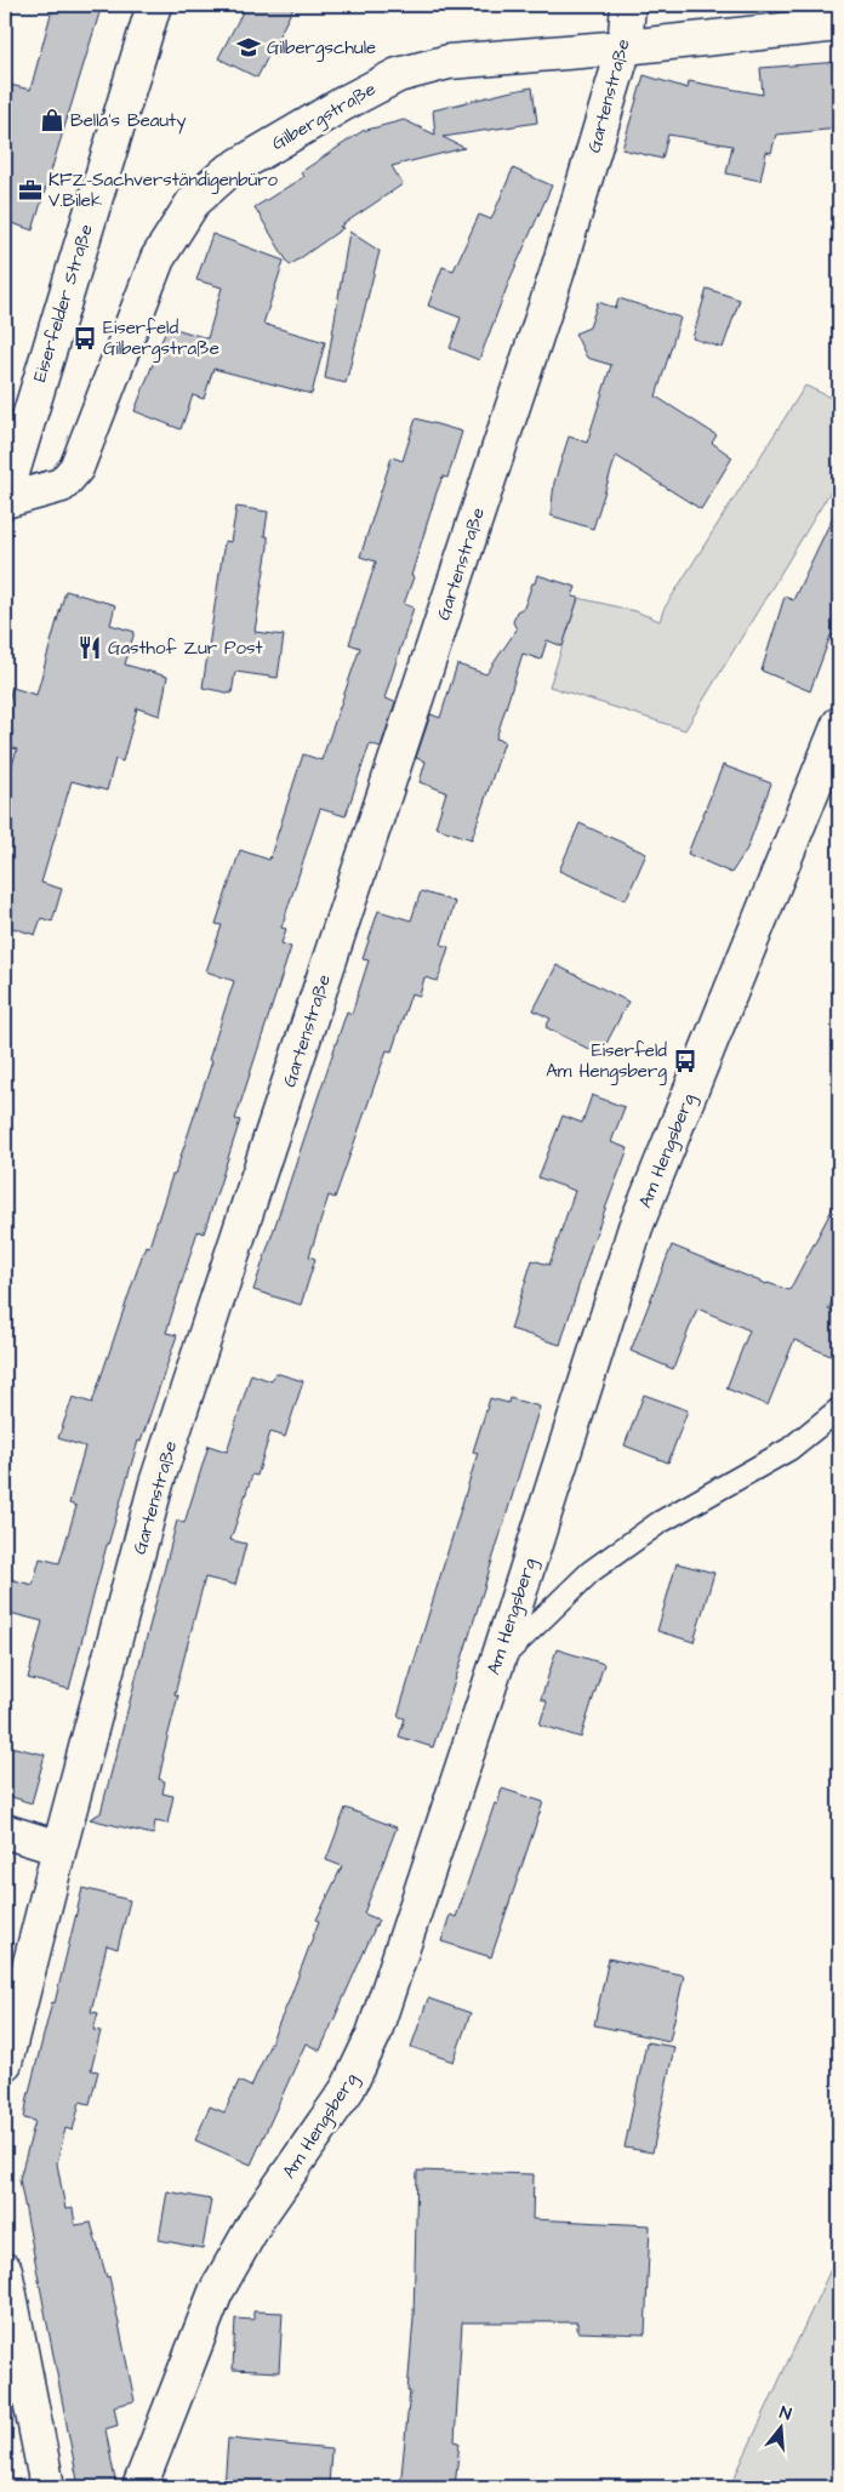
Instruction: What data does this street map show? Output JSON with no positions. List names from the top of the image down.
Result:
{
  "streets": {
    "street": [
      "Gartenstraße",
      "Gilbergstraße",
      "Eiserfelder Straße",
      "Am Hengsberg"
    ]
  },
  "crossings": [
    ["Gartenstraße", "Gilbergstraße"],
    ["Gilbergstraße", "Eiserfelder Straße"]
  ],
  "places": {
    "school or university": ["Gilbergschule"],
    "shop": ["Bella's Beauty"],
    "office": ["KFZ-Sachverständigenbüro V.Bilek"],
    "bus stop": ["Eiserfeld Gilbergstraße", "Eiserfeld Am Hengsberg"],
    "restaurant": ["Gasthof Zur Post"]
  },
  "north": "top"
}
